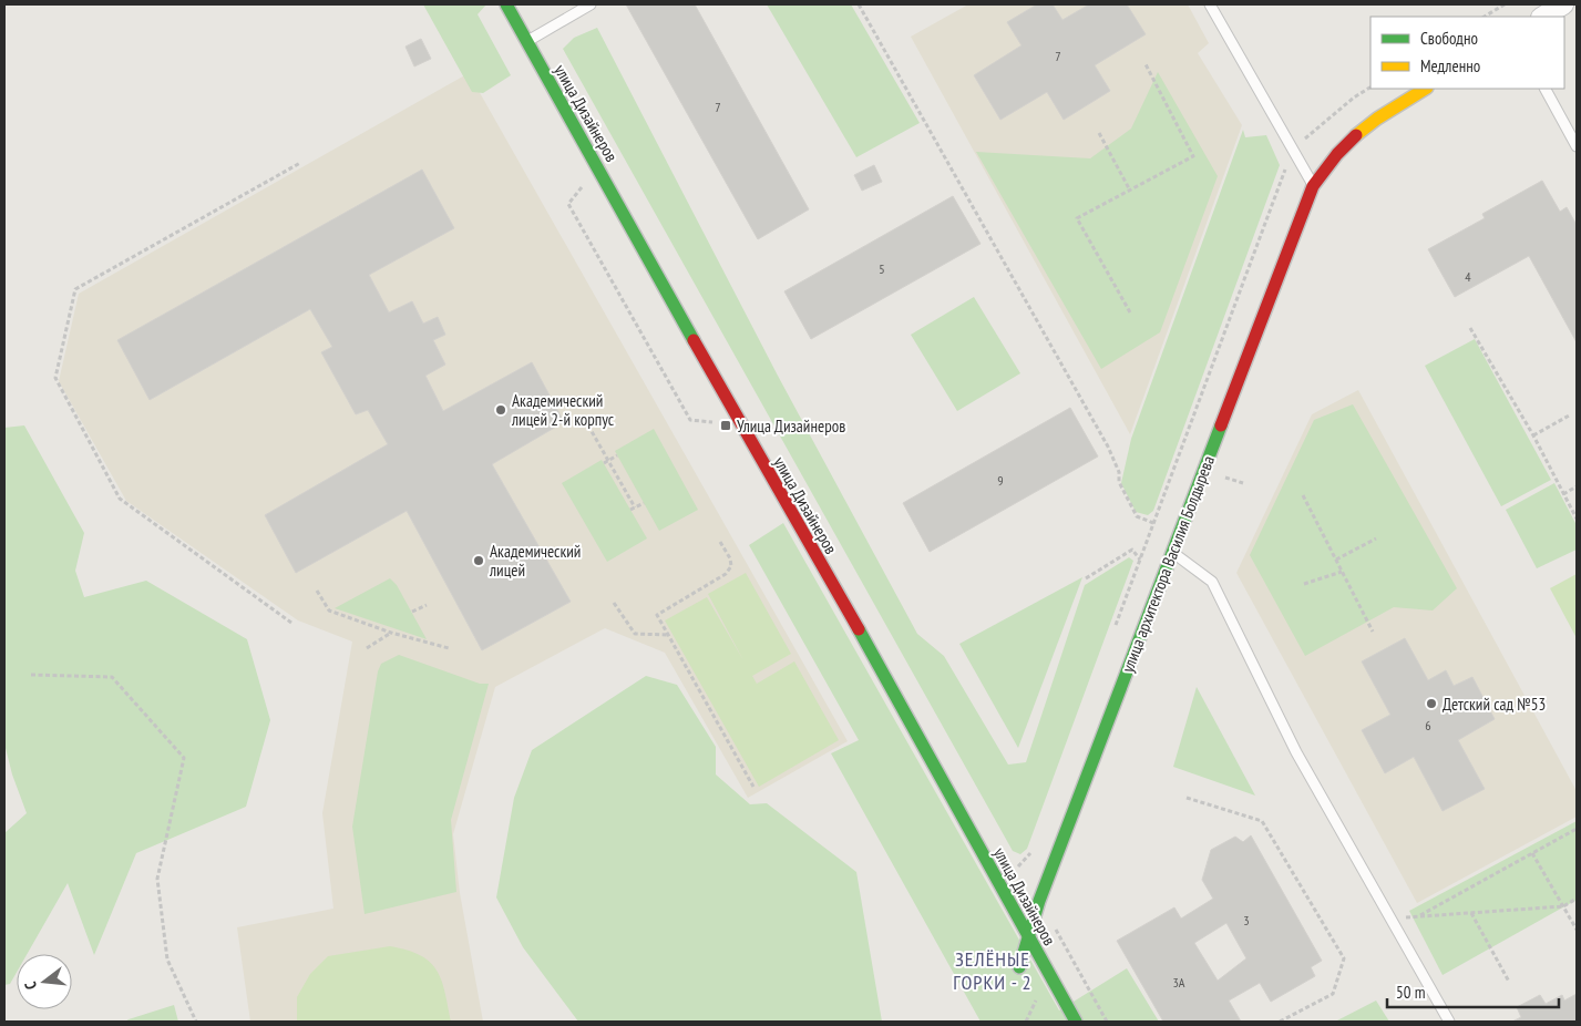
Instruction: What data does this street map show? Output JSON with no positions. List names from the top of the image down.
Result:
{
  "streets": {
    "street": ["улица Дизайнеров", "улица архитектора Василия Болдырева"]
  },
  "crossings": [
    ["улица Дизайнеров", "улица архитектора Василия Болдырева"]
  ],
  "districts": ["ЗЕЛЁНЫЕ ГОРКИ - 2"],
  "places": {
    "other": ["Академический лицей 2-й корпус", "Академический лицей", "Детский сад №53"],
    "transit": ["Улица Дизайнеров"]
  },
  "house_numbers": [
    "7",
    "7",
    "5",
    "4",
    "9",
    "6",
    "3",
    "3А"
  ],
  "legend": ["Свободно", "Медленно"],
  "scale_bar": "50 m",
  "north": "left"
}
